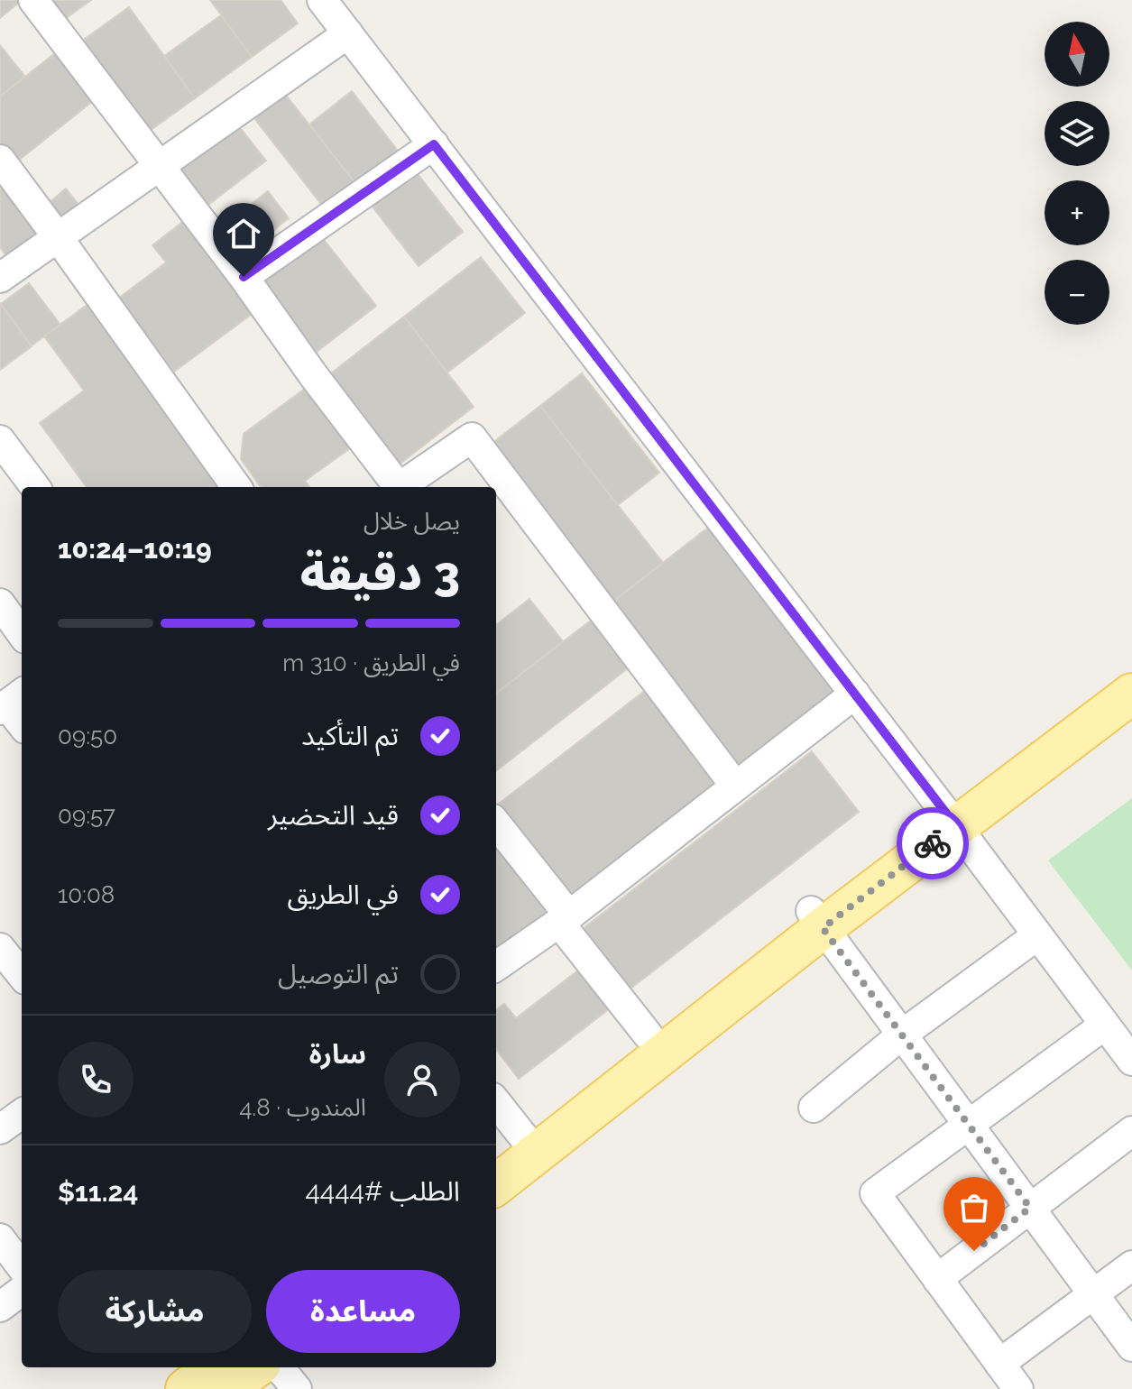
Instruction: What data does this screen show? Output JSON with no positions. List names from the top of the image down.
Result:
{
  "north": "top",
  "page": {
    "map_buttons": ["+", "−"],
    "heading": ["3 دقيقة", "يصل خلال", "10:19–10:24"],
    "panel": [
      "سارة",
      "المندوب · 4.8",
      "الطلب #4444",
      "$11.24"
    ],
    "bar": "في الطريق · 310 m",
    "list": [
      ["تم التأكيد", "09:50"],
      ["قيد التحضير", "09:57"],
      ["في الطريق", "10:08"],
      "تم التوصيل"
    ],
    "buttons": ["مساعدة", "مشاركة"]
  }
}
